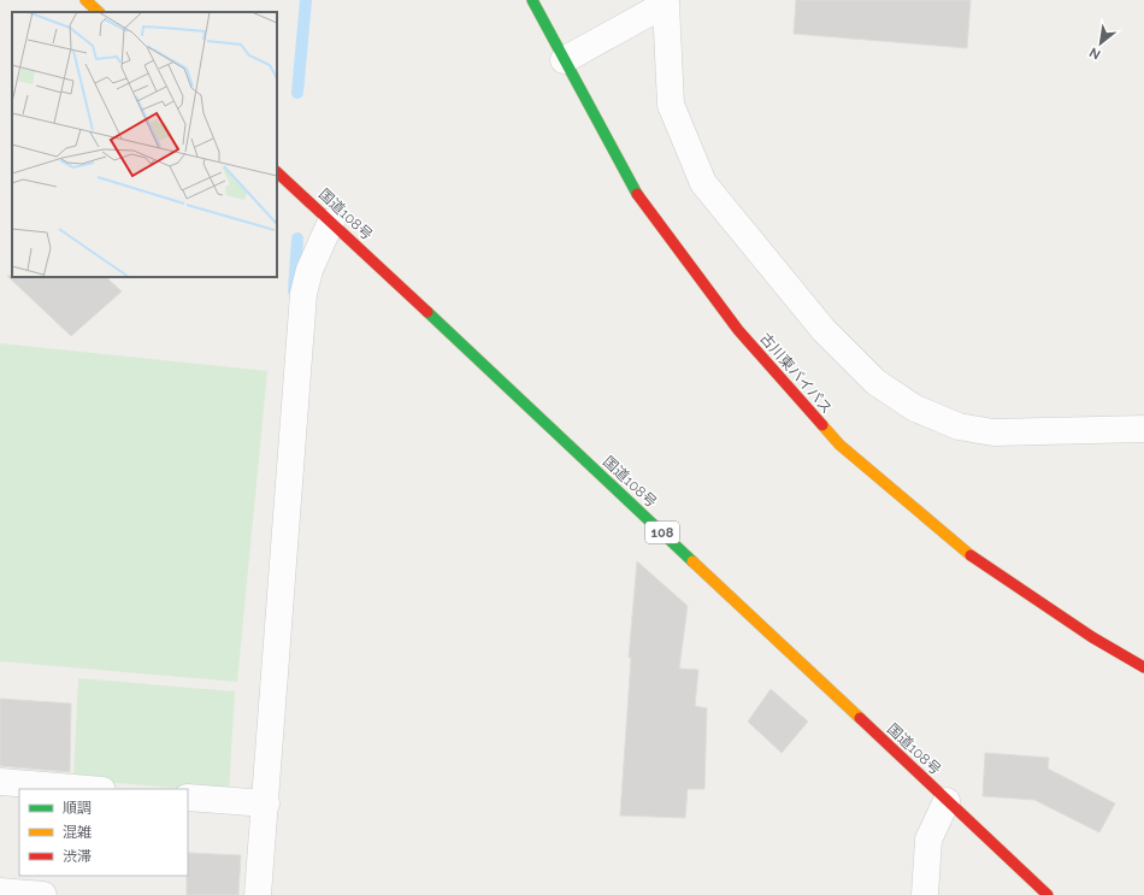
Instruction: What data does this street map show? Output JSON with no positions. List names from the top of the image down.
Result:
{
  "streets": {
    "highway": ["国道108号", "古川東バイパス", "108"]
  },
  "legend": ["順調", "混雑", "渋滞"],
  "north": "bottom left"
}
